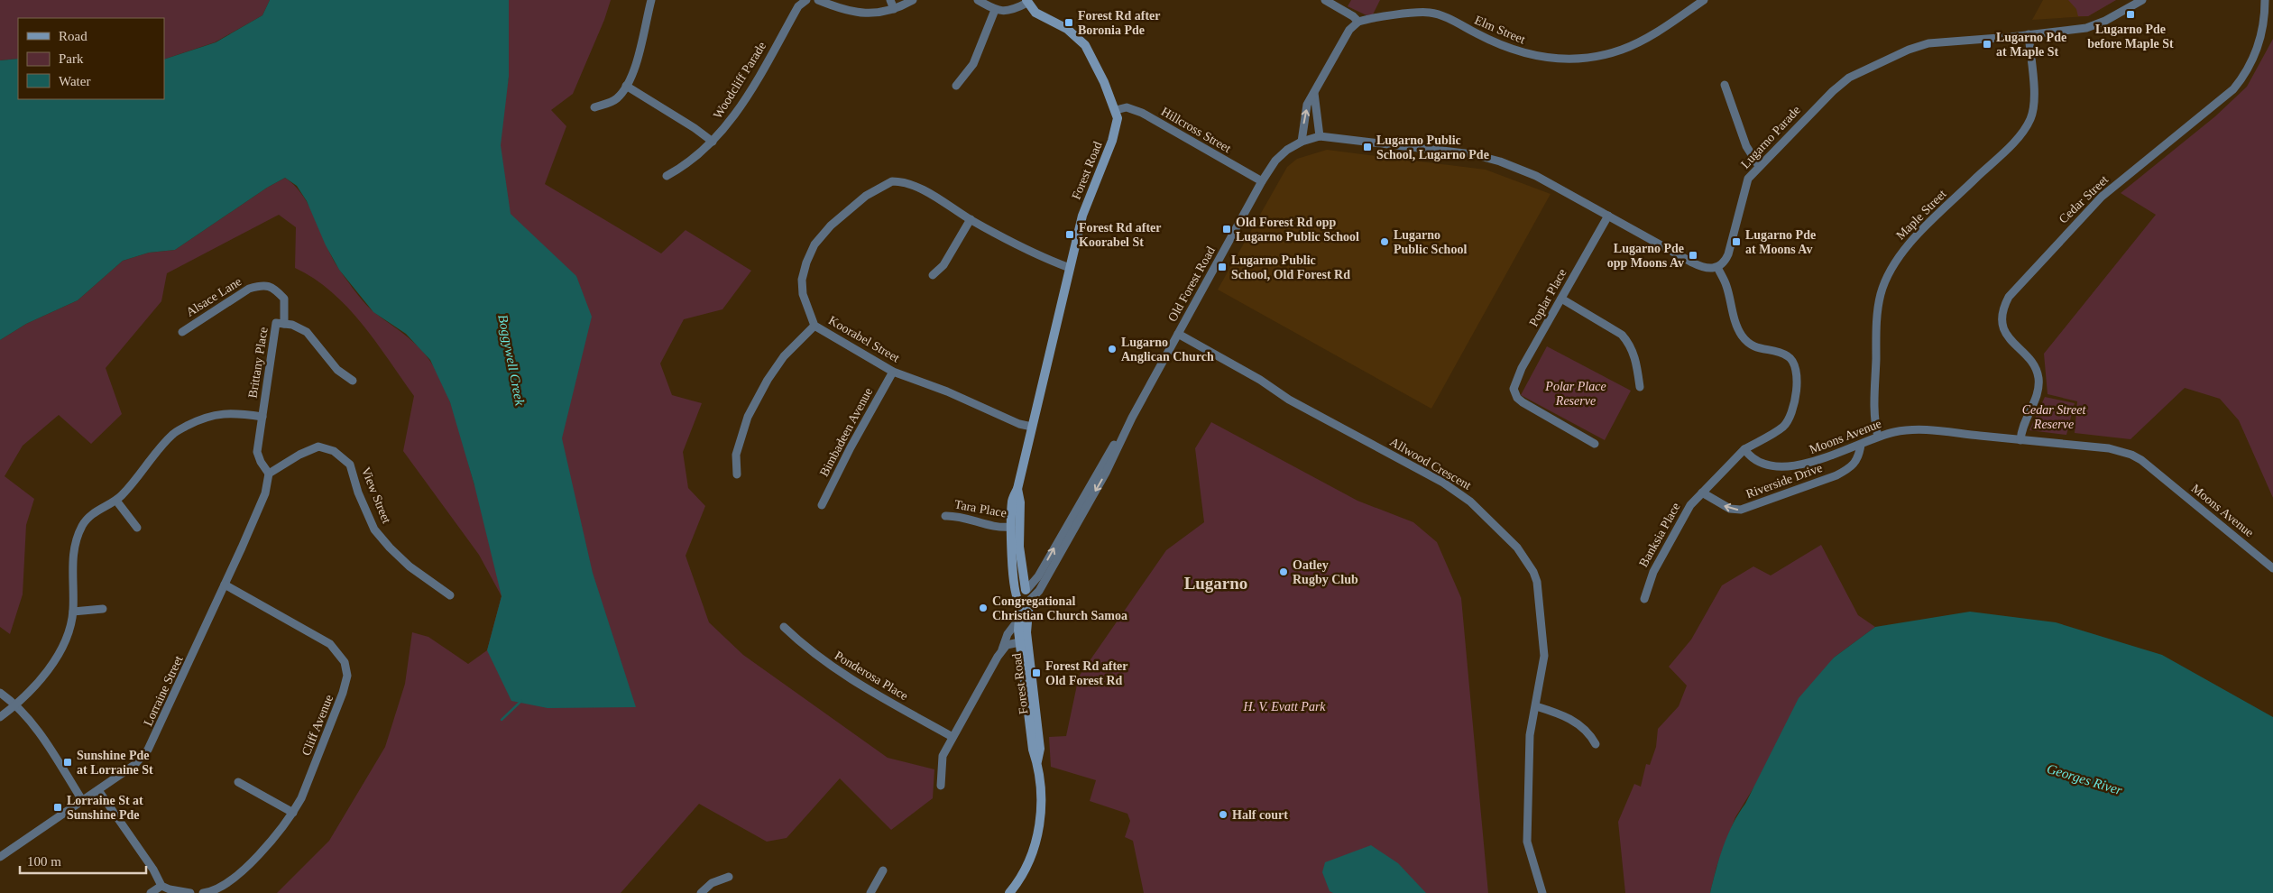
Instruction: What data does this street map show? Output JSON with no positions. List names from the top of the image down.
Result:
{
  "streets": {
    "street": [
      "Elm Street",
      "Woodcliff Parade",
      "Hillcross Street",
      "Lugarno Parade",
      "Forest Road",
      "Cedar Street",
      "Maple Street",
      "Old Forest Road",
      "Alsace Lane",
      "Poplar Place",
      "Koorabel Street",
      "Brittany Place",
      "Bimbadeen Avenue",
      "Moons Avenue",
      "Allwood Crescent",
      "Riverside Drive",
      "View Street",
      "Tara Place",
      "Banksia Place",
      "Ponderosa Place",
      "Lorraine Street",
      "Cliff Avenue"
    ]
  },
  "crossings": [
    ["Hillcross Street", "Forest Road"],
    ["Hillcross Street", "Old Forest Road"],
    ["Lugarno Parade", "Maple Street"],
    ["Forest Road", "Old Forest Road"],
    ["Forest Road", "Koorabel Street"],
    ["Forest Road", "Tara Place"],
    ["Cedar Street", "Moons Avenue"],
    ["Maple Street", "Moons Avenue"],
    ["Old Forest Road", "Allwood Crescent"],
    ["Alsace Lane", "Brittany Place"],
    ["Koorabel Street", "Bimbadeen Avenue"],
    ["Brittany Place", "View Street"],
    ["Brittany Place", "Lorraine Street"],
    ["Moons Avenue", "Riverside Drive"],
    ["Moons Avenue", "Banksia Place"],
    ["Riverside Drive", "Banksia Place"],
    ["View Street", "Lorraine Street"],
    ["Lorraine Street", "Cliff Avenue"]
  ],
  "one_way": ["Riverside Drive"],
  "districts": ["Lugarno"],
  "water": ["Boggywell Creek", "Georges River"],
  "parks": ["Polar Place Reserve", "Cedar Street Reserve", "H. V. Evatt Park"],
  "places": {
    "transit": [
      "Lugarno Pde before Maple St",
      "Forest Rd after Boronia Pde",
      "Lugarno Pde at Maple St",
      "Lugarno Public School, Lugarno Pde",
      "Old Forest Rd opp Lugarno Public School",
      "Forest Rd after Koorabel St",
      "Lugarno Pde at Moons Av",
      "Lugarno Pde opp Moons Av",
      "Lugarno Public School, Old Forest Rd",
      "Forest Rd after Old Forest Rd",
      "Sunshine Pde at Lorraine St",
      "Lorraine St at Sunshine Pde"
    ],
    "other": [
      "Lugarno Public School",
      "Lugarno Anglican Church",
      "Oatley Rugby Club",
      "Congregational Christian Church Samoa",
      "Half court"
    ]
  },
  "legend": ["Road", "Park", "Water"],
  "scale_bar": "100 m"
}
